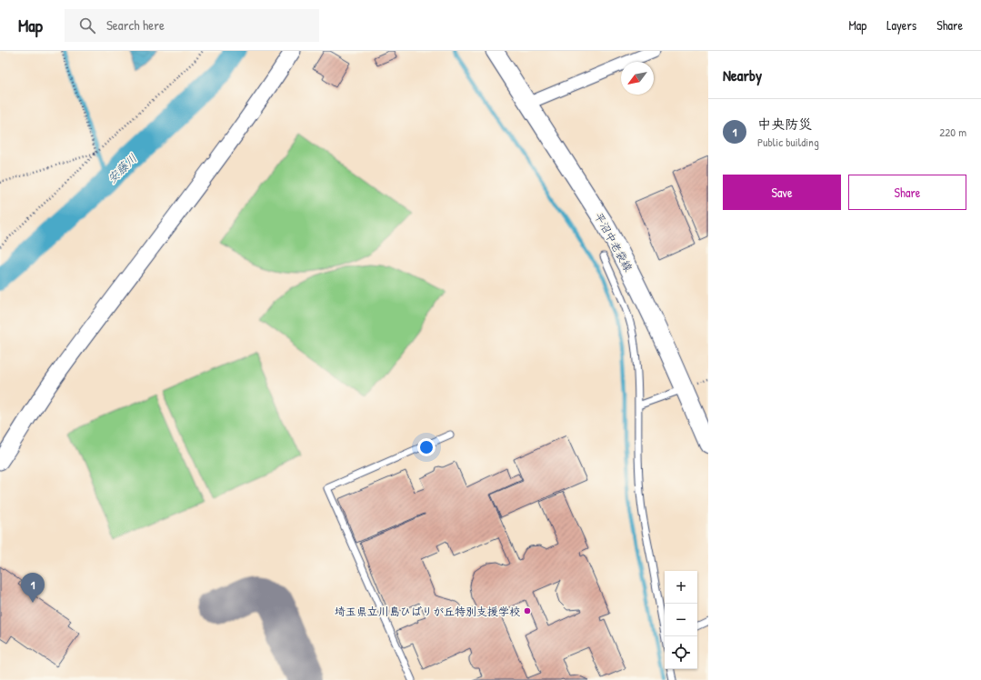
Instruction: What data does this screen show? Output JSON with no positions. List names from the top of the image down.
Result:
{
  "streets": {
    "main road": ["平沼中老袋線"]
  },
  "water": ["安藤川"],
  "places": ["埼玉県立川島ひばりが丘特別支援学校"],
  "north": "bottom left",
  "page": {
    "header": "Map",
    "search": "Search here",
    "nav": ["Map", "Layers", "Share"],
    "heading": "Nearby",
    "list": [
      {
        "mark": "1",
        "name": "中央防災",
        "note": "Public building",
        "value": "220 m"
      }
    ],
    "buttons": ["Save", "Share"],
    "map_buttons": ["+", "−"],
    "pins": "1"
  }
}
